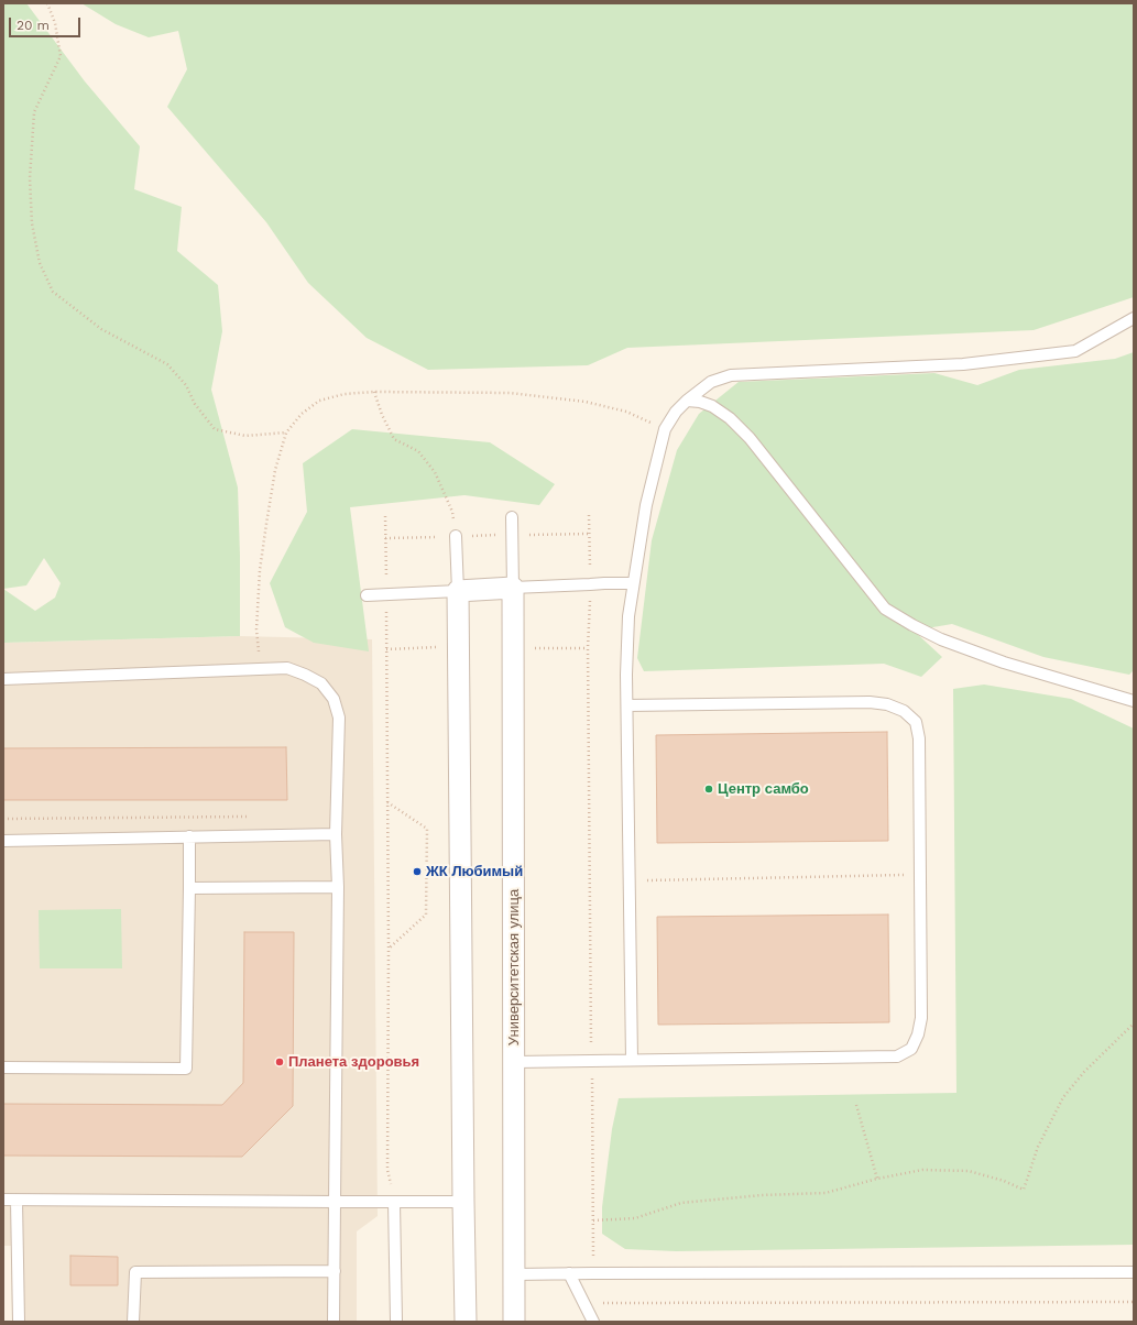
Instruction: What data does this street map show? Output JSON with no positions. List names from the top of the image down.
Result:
{
  "streets": {
    "street": ["Университетская улица"]
  },
  "places": ["Центр самбо", "ЖК Любимый", "Планета здоровья"],
  "scale_bar": "20 m"
}
